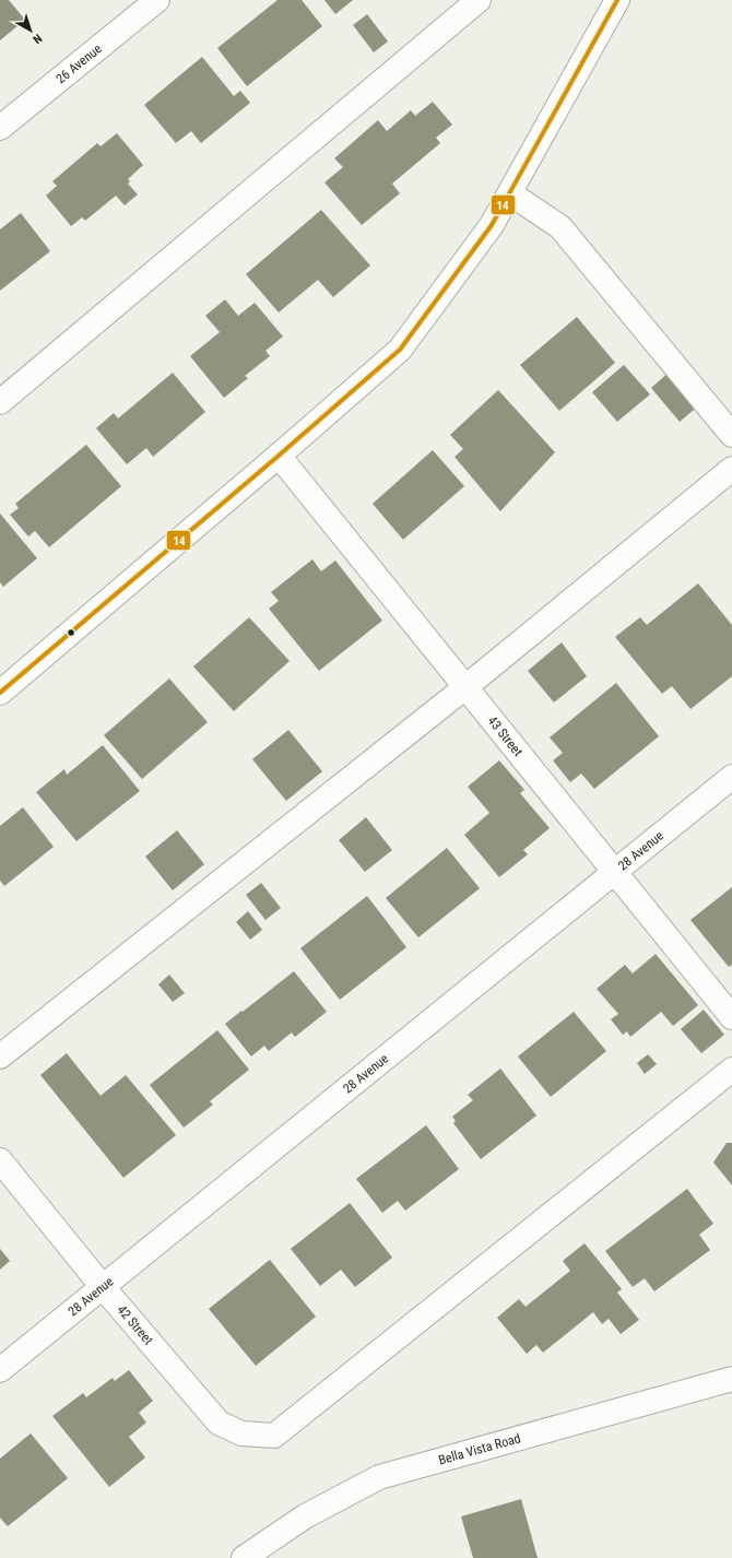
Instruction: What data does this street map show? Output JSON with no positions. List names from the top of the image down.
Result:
{
  "streets": {
    "street": [
      "26 Avenue",
      "43 Street",
      "28 Avenue",
      "42 Street",
      "Bella Vista Road"
    ]
  },
  "crossings": [
    ["43 Street", "28 Avenue"],
    ["28 Avenue", "42 Street"]
  ],
  "lines": ["transit line 14"],
  "north": "bottom right"
}
